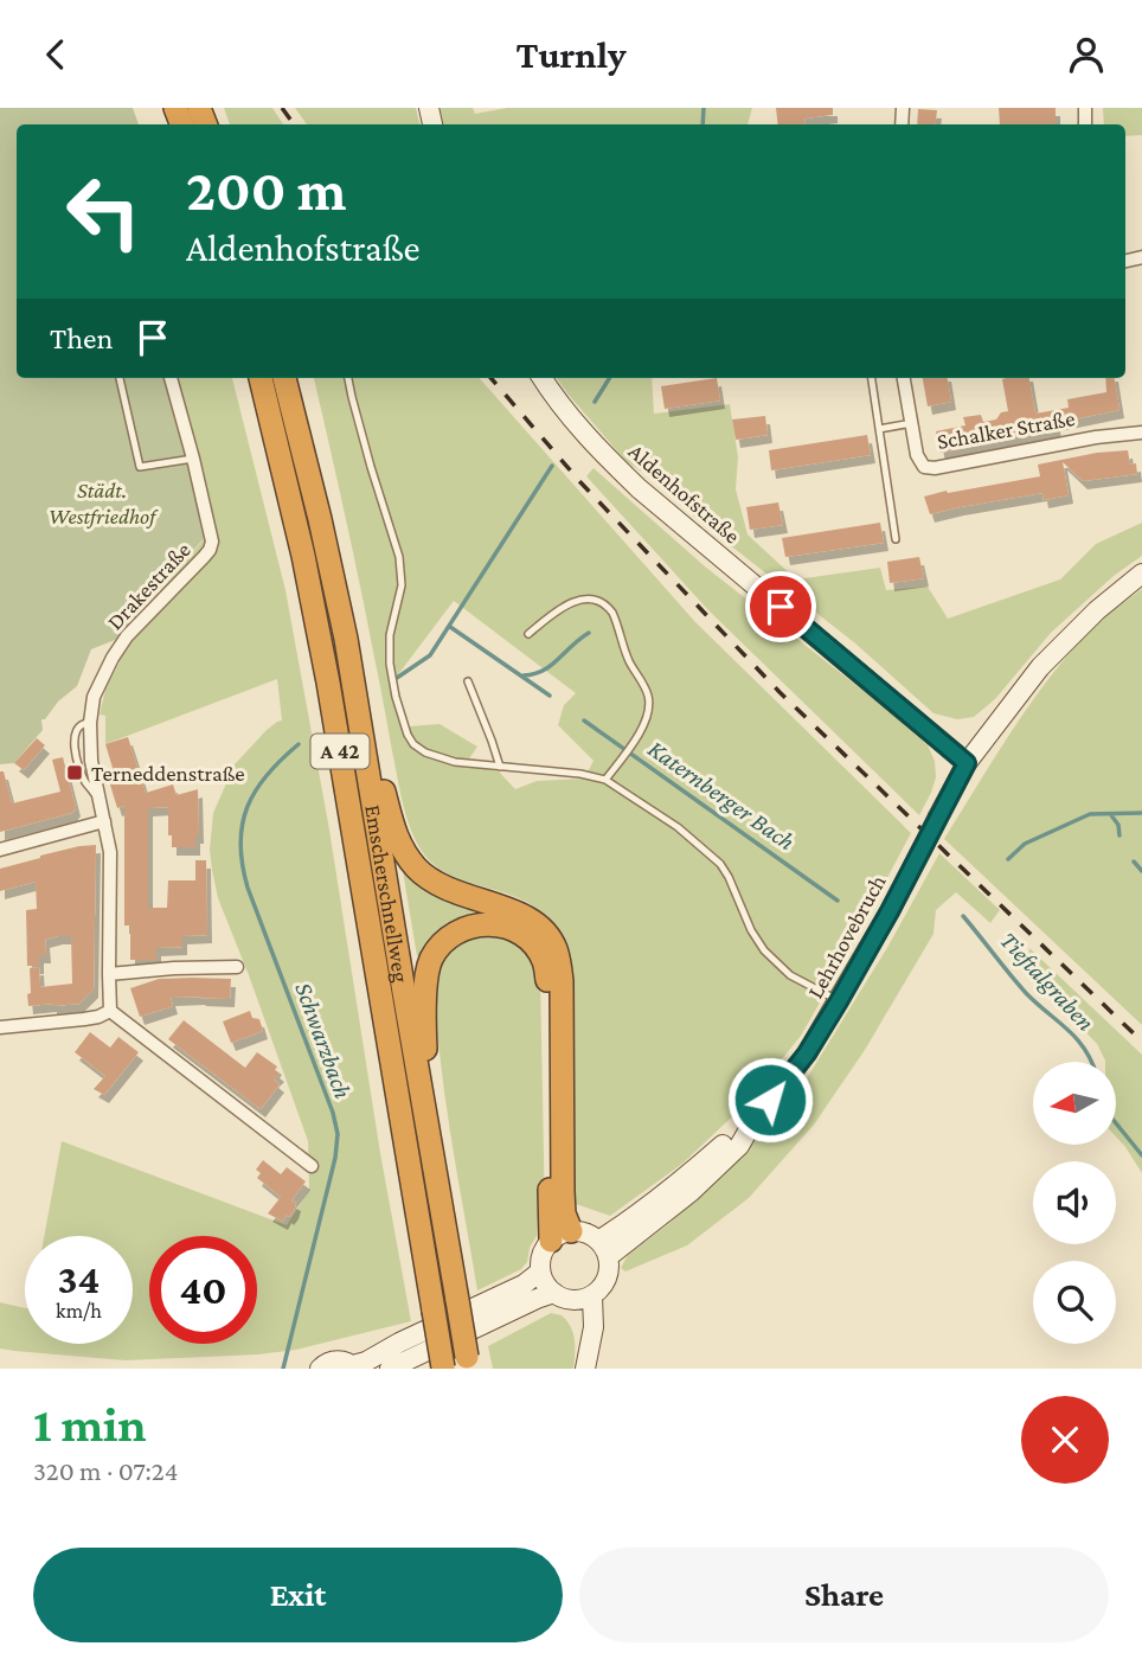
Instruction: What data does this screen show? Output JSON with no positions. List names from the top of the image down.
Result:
{
  "streets": {
    "highway": ["A 42", "Emscherschnellweg"],
    "street": [
      "Schalker Straße",
      "Aldenhofstraße",
      "Drakestraße",
      "Lehrhovebruch"
    ]
  },
  "crossings": [
    ["Aldenhofstraße", "Lehrhovebruch"]
  ],
  "water": ["Katernberger Bach", "Tieftalgraben", "Schwarzbach"],
  "parks": ["Städt. Westfriedhof"],
  "places": {
    "transit": ["Terneddenstraße"]
  },
  "north": "left",
  "page": {
    "header": "Turnly",
    "turn": ["200 m", "Aldenhofstraße"],
    "then": "Then",
    "speed": "34 km/h",
    "limit": "40",
    "heading": ["1 min", "320 m · 07:24"],
    "buttons": ["Exit", "Share"]
  }
}
